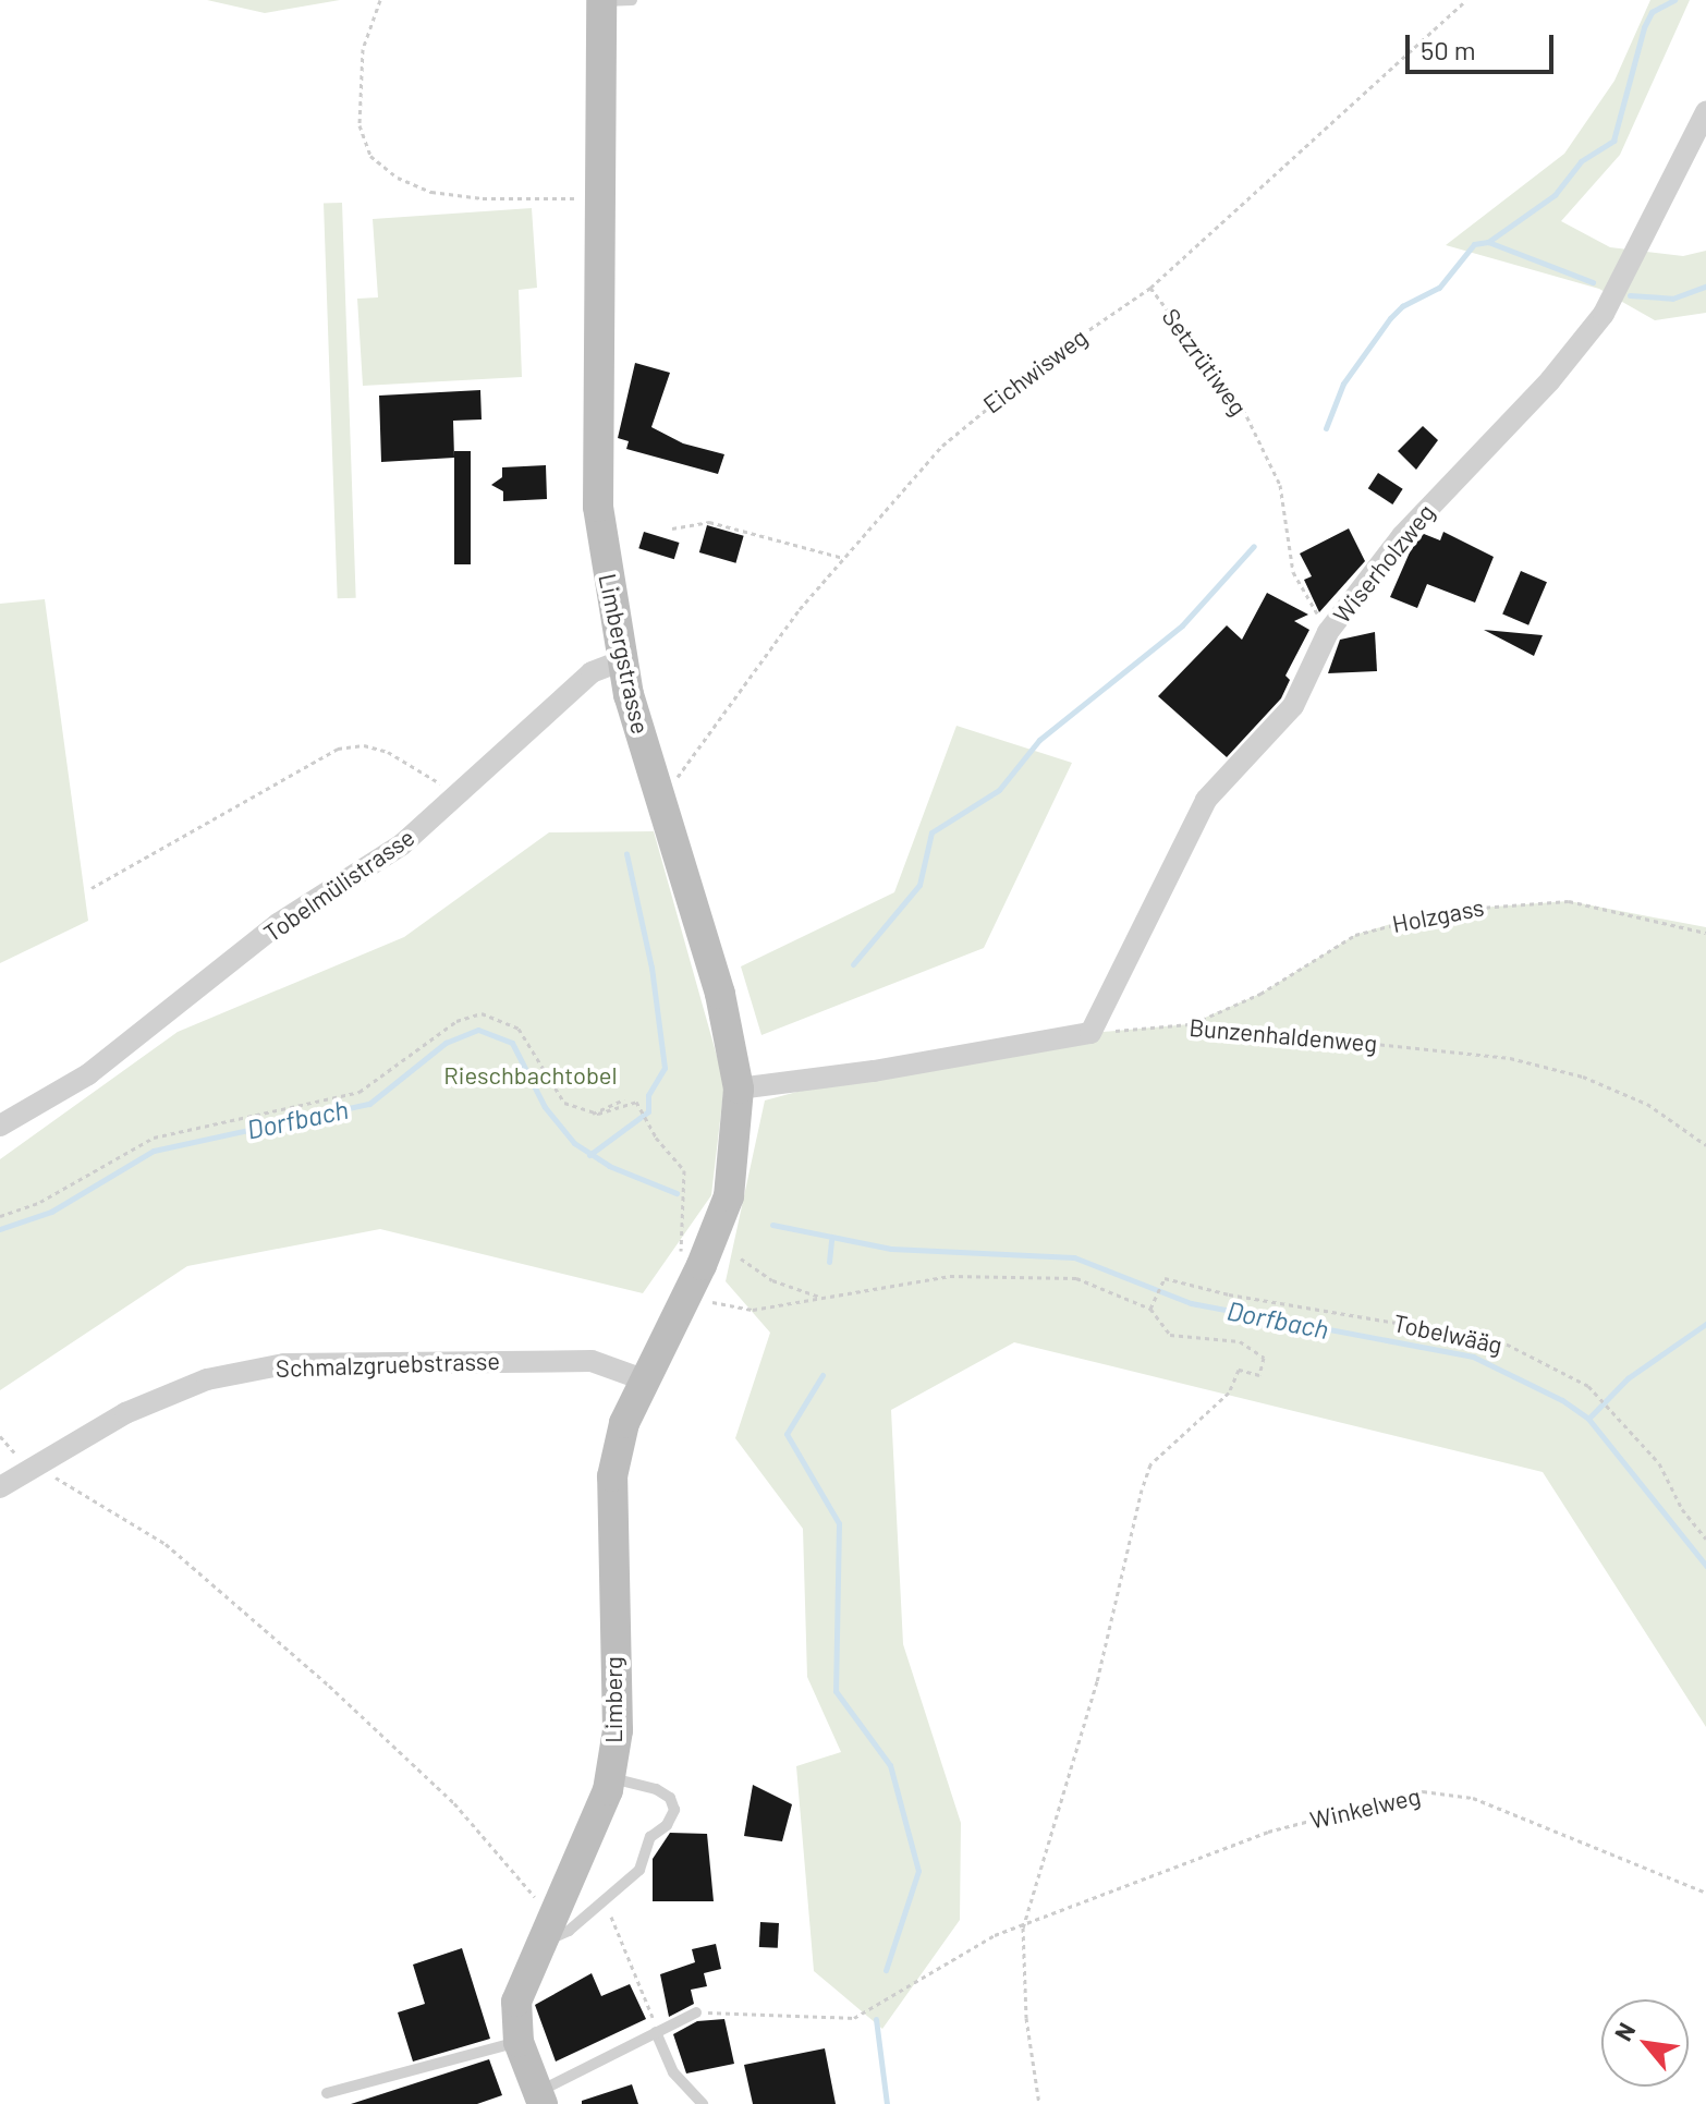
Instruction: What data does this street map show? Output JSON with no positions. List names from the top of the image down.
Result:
{
  "streets": {
    "street": [
      "Wiserholzweg",
      "Limbergstrasse",
      "Tobelmülistrasse",
      "Schmalzgruebstrasse",
      "Limberg"
    ],
    "path": [
      "Setzrütiweg",
      "Eichwisweg",
      "Holzgass",
      "Bunzenhaldenweg",
      "Tobelwääg",
      "Winkelweg"
    ]
  },
  "crossings": [
    ["Setzrütiweg", "Eichwisweg"],
    ["Setzrütiweg", "Wiserholzweg"],
    ["Eichwisweg", "Limbergstrasse"],
    ["Wiserholzweg", "Bunzenhaldenweg"],
    ["Limbergstrasse", "Tobelmülistrasse"],
    ["Limbergstrasse", "Limberg"],
    ["Holzgass", "Bunzenhaldenweg"],
    ["Schmalzgruebstrasse", "Limberg"]
  ],
  "water": ["Dorfbach"],
  "parks": ["Rieschbachtobel"],
  "scale_bar": "50 m",
  "north": "top left"
}
